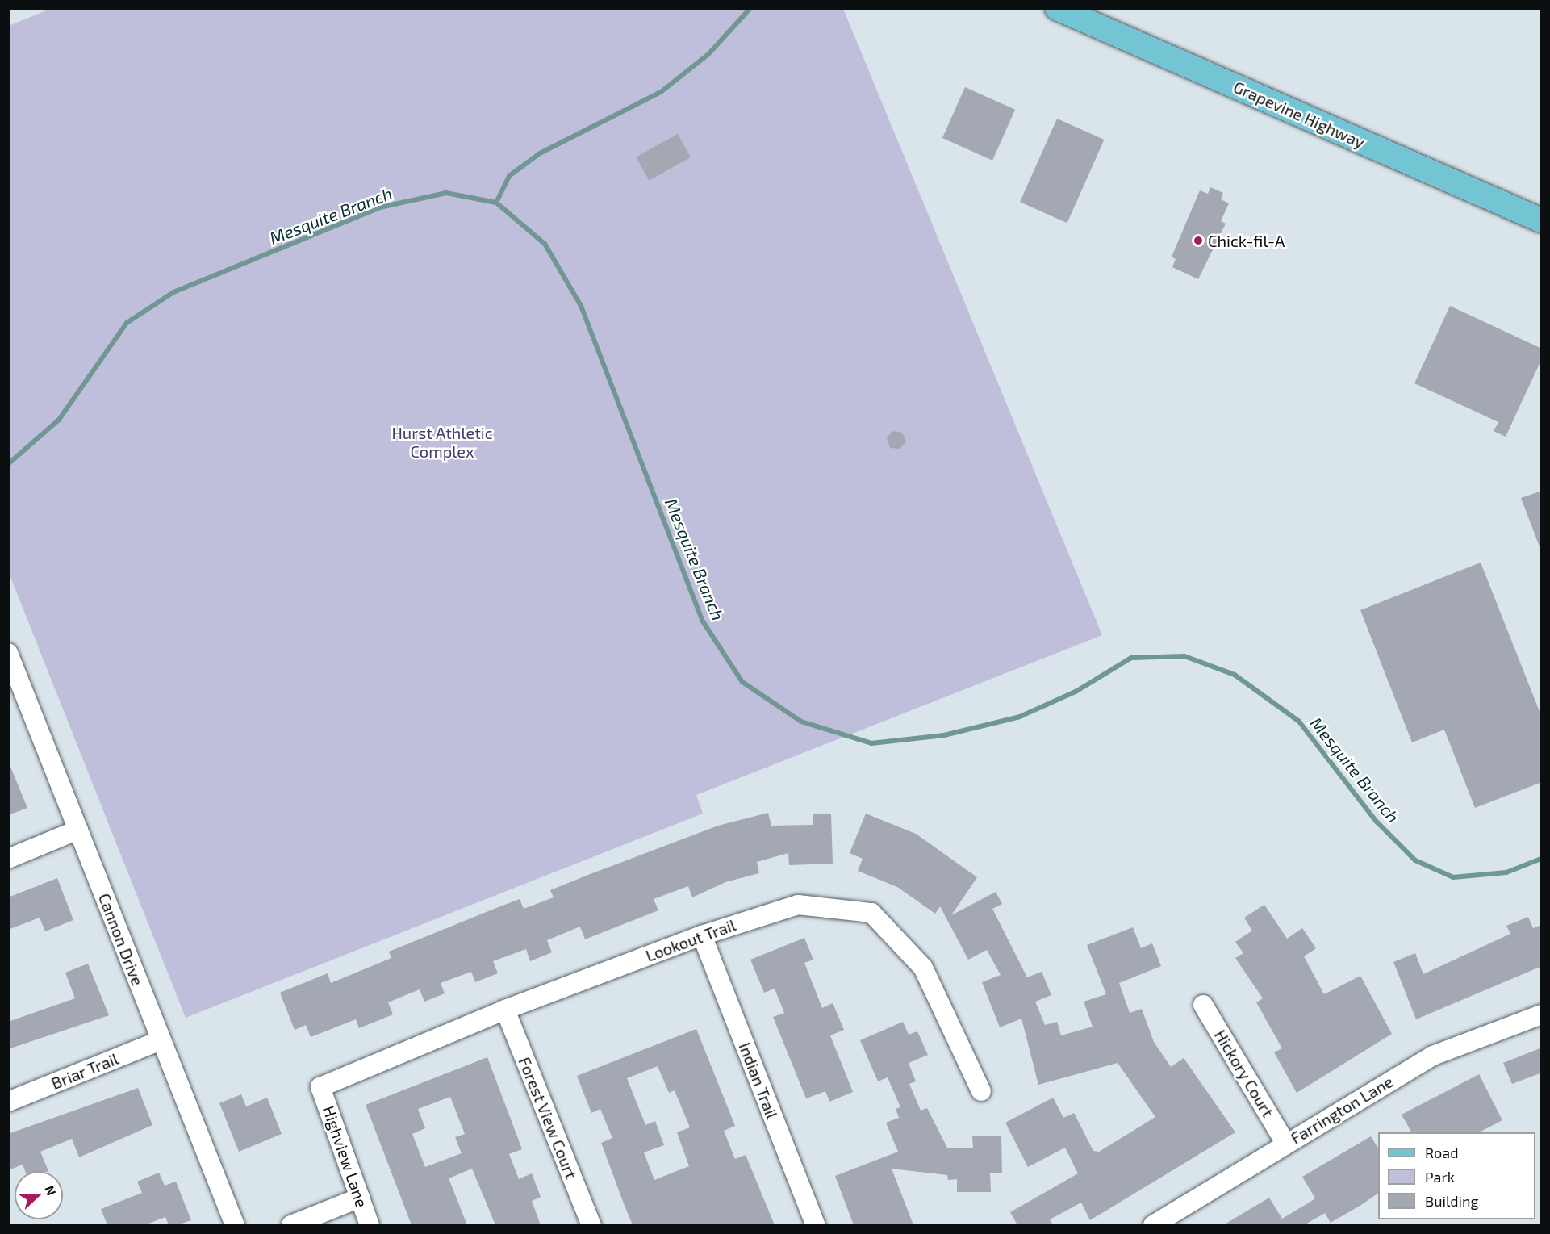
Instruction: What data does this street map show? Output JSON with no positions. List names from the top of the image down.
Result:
{
  "streets": {
    "main road": ["Grapevine Highway"],
    "street": [
      "Cannon Drive",
      "Lookout Trail",
      "Briar Trail",
      "Hickory Court",
      "Indian Trail",
      "Farrington Lane",
      "Forest View Court",
      "Highview Lane"
    ]
  },
  "crossings": [
    ["Cannon Drive", "Briar Trail"],
    ["Lookout Trail", "Indian Trail"],
    ["Lookout Trail", "Forest View Court"],
    ["Lookout Trail", "Highview Lane"],
    ["Hickory Court", "Farrington Lane"]
  ],
  "water": ["Mesquite Branch"],
  "parks": ["Hurst Athletic Complex"],
  "places": ["Chick-fil-A"],
  "legend": ["Road", "Park", "Building"],
  "north": "right"
}
